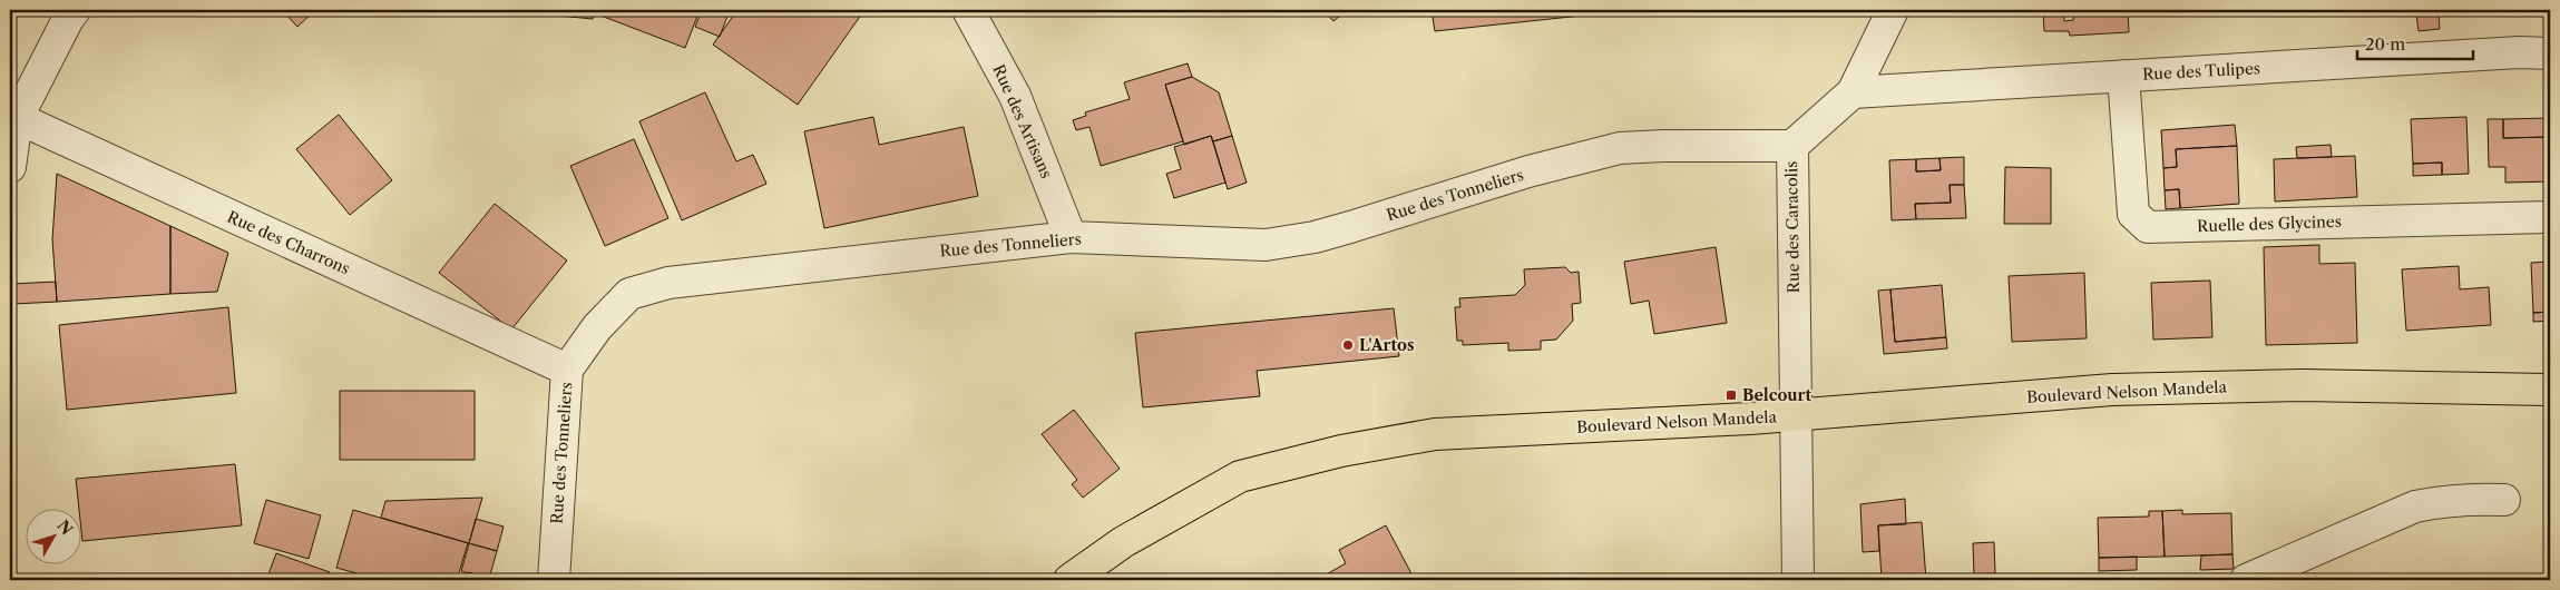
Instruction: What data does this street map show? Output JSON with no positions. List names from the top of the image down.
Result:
{
  "streets": {
    "main road": ["Boulevard Nelson Mandela"],
    "street": [
      "Rue des Tulipes",
      "Rue des Artisans",
      "Rue des Tonneliers",
      "Ruelle des Glycines",
      "Rue des Caracolis",
      "Rue des Charrons"
    ]
  },
  "crossings": [
    ["Rue des Tulipes", "Ruelle des Glycines"],
    ["Rue des Tulipes", "Rue des Caracolis"],
    ["Rue des Artisans", "Rue des Tonneliers"],
    ["Rue des Tonneliers", "Rue des Caracolis"],
    ["Rue des Tonneliers", "Rue des Charrons"],
    ["Rue des Caracolis", "Boulevard Nelson Mandela"]
  ],
  "places": {
    "other": ["L'Artos"],
    "transit": ["Belcourt"]
  },
  "scale_bar": "20 m",
  "north": "top right"
}
